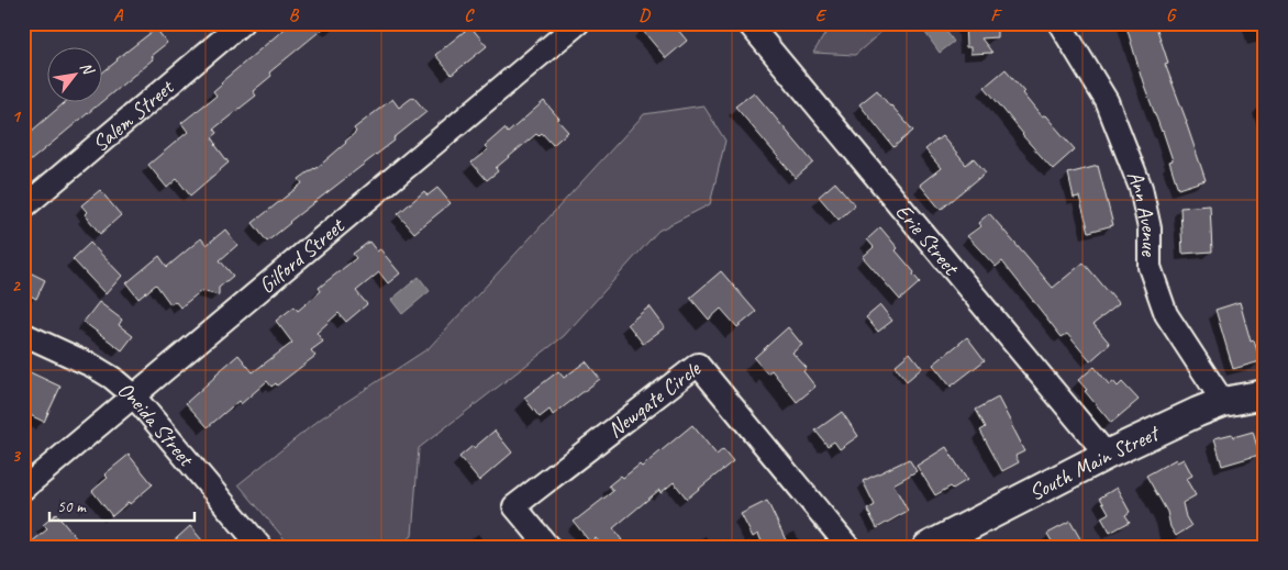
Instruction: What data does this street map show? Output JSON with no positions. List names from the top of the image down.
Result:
{
  "streets": {
    "main road": ["South Main Street"],
    "street": [
      "Salem Street",
      "Ann Avenue",
      "Erie Street",
      "Gilford Street",
      "Newgate Circle",
      "Oneida Street"
    ]
  },
  "crossings": [
    ["Ann Avenue", "South Main Street"],
    ["Erie Street", "South Main Street"],
    ["Gilford Street", "Oneida Street"]
  ],
  "scale_bar": "50 m",
  "north": "top right",
  "grid": {
    "columns": [
      "A",
      "B",
      "C",
      "D",
      "E",
      "F",
      "G"
    ],
    "rows": ["1", "2", "3"]
  }
}
